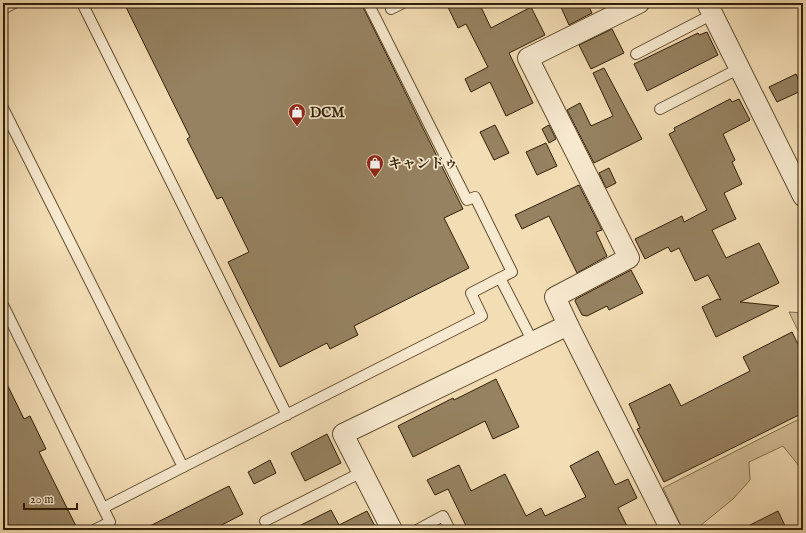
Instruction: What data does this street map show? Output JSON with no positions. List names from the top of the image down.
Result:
{
  "places": {
    "shop": ["DCM", "キャンドゥ"]
  },
  "scale_bar": "20 m"
}
